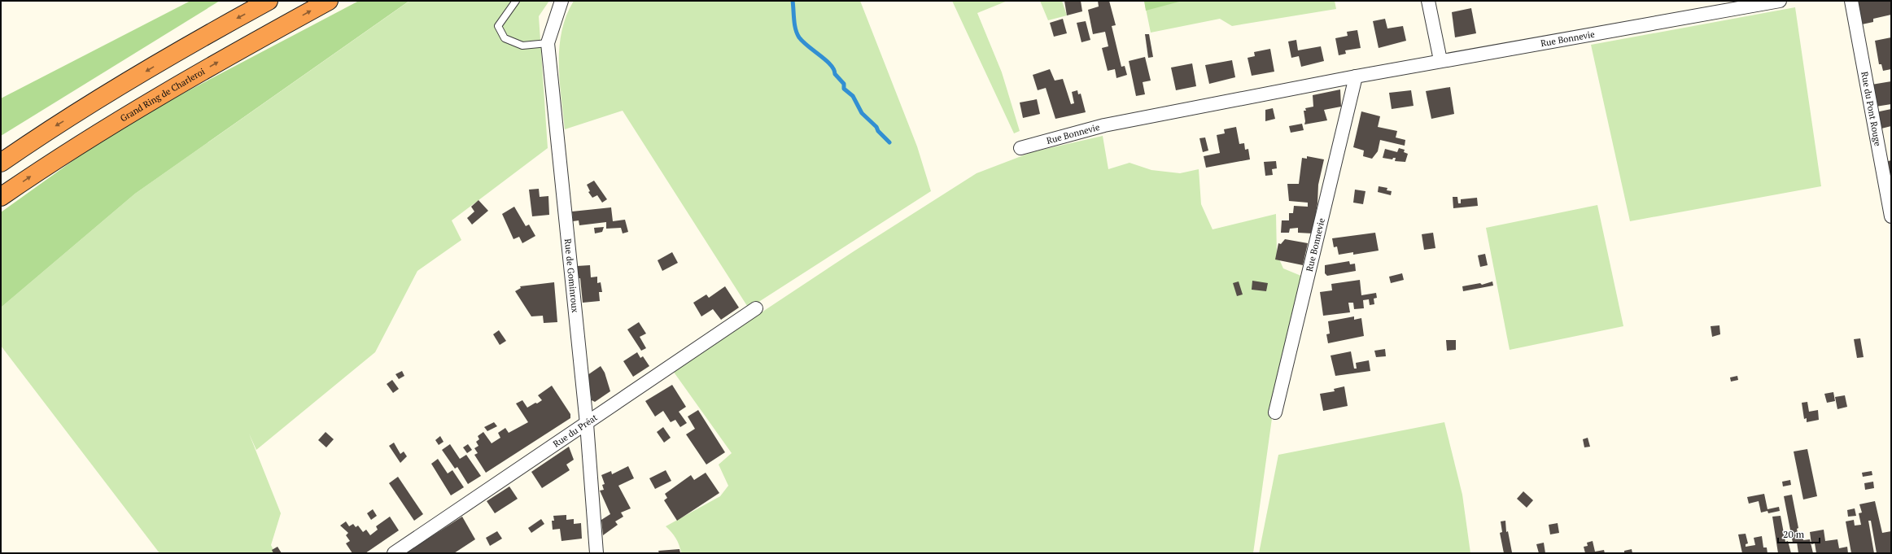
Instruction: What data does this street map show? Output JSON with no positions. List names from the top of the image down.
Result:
{
  "streets": {
    "highway": ["Grand Ring de Charleroi"],
    "street": [
      "Rue Bonnevie",
      "Rue du Pont Rouge",
      "Rue de Gominroux",
      "Rue du Préat"
    ]
  },
  "crossings": [
    ["Rue de Gominroux", "Rue du Préat"]
  ],
  "scale_bar": "20 m"
}
